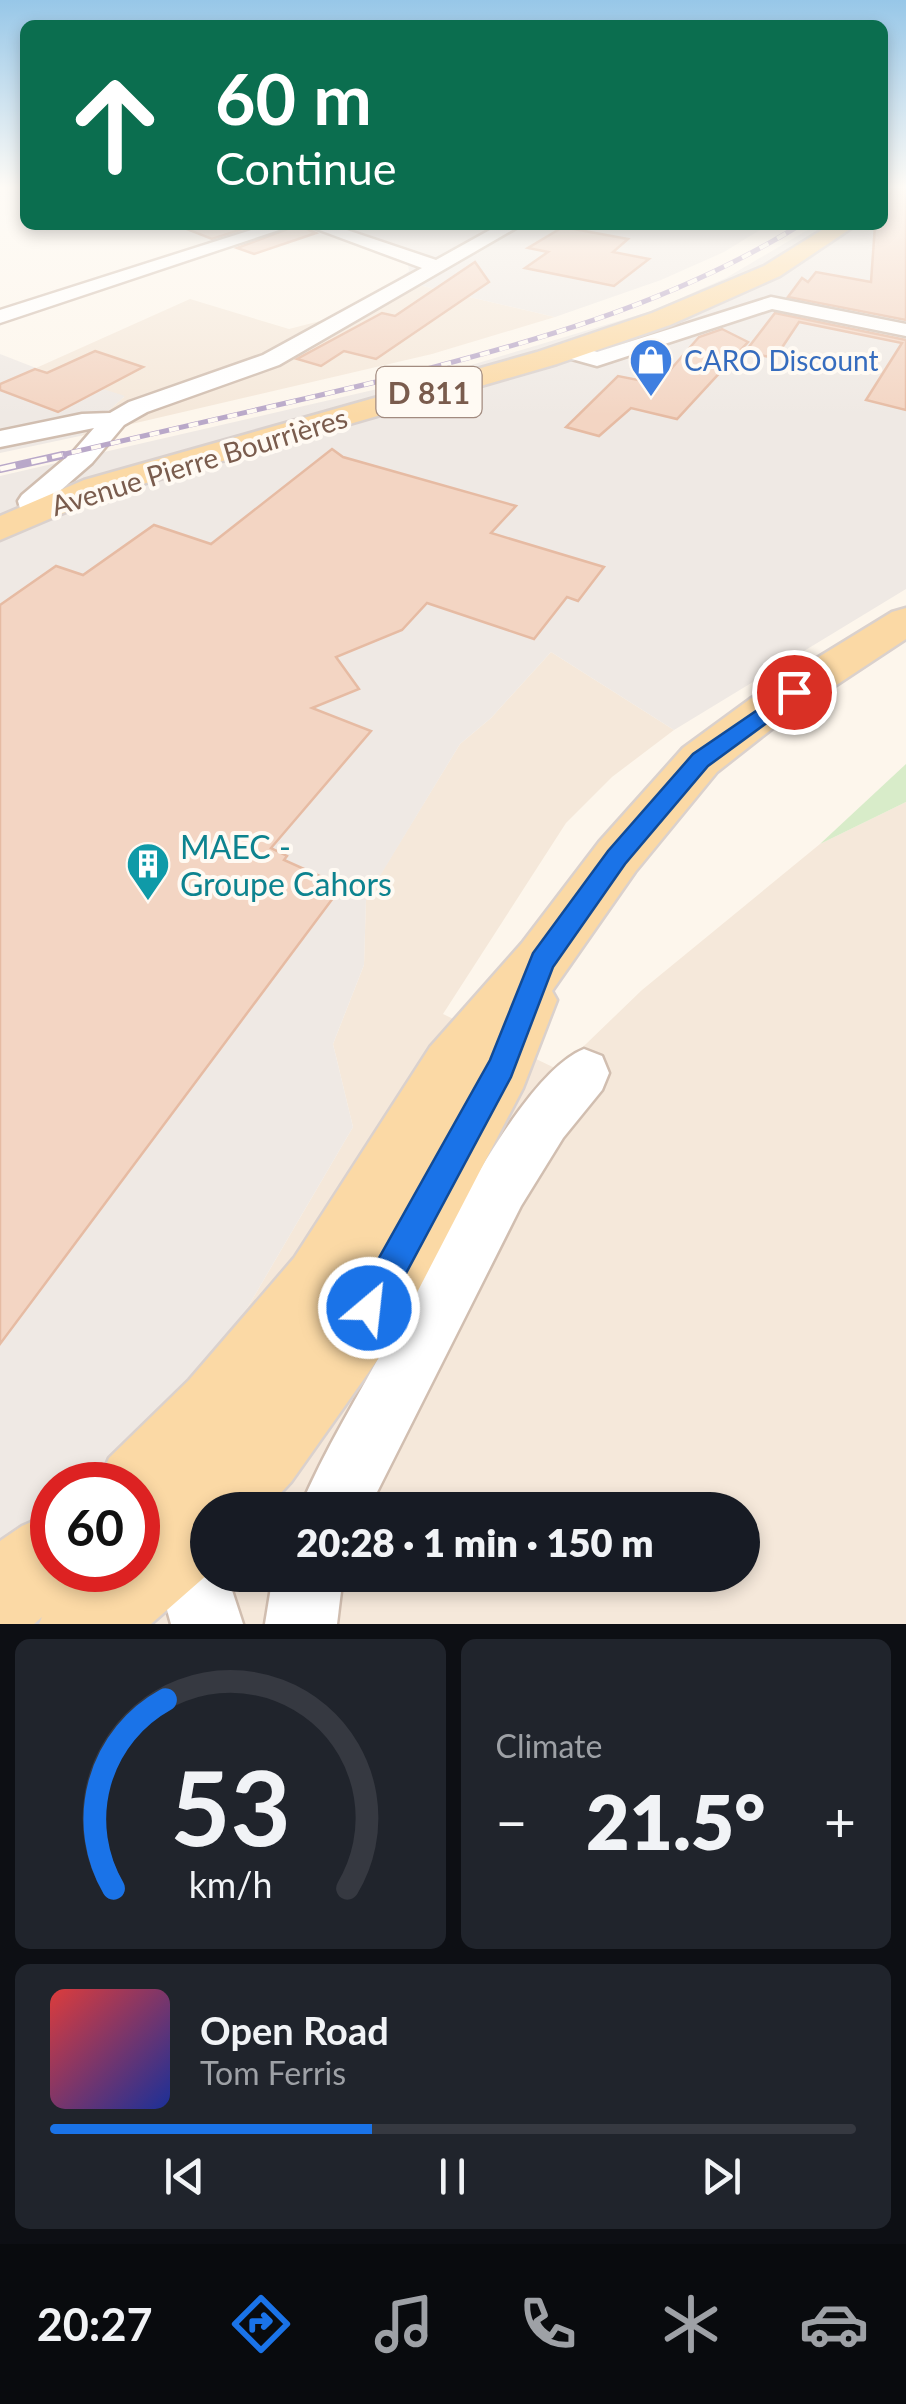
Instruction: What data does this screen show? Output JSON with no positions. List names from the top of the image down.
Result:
{
  "streets": {
    "main road": ["D 811", "Avenue Pierre Bourrières"]
  },
  "places": {
    "shop": ["CARO Discount"],
    "building": ["MAEC - Groupe Cahors"]
  },
  "page": {
    "turn": ["60 m", "Continue"],
    "limit": "60",
    "trip": "20:28 · 1 min · 150 m",
    "tile": "Climate",
    "heat": ["−", "21.5°", "+"],
    "song": ["Open Road", "Tom Ferris"],
    "tabs": "20:27",
    "gauge": ["53", "km/h"]
  }
}
